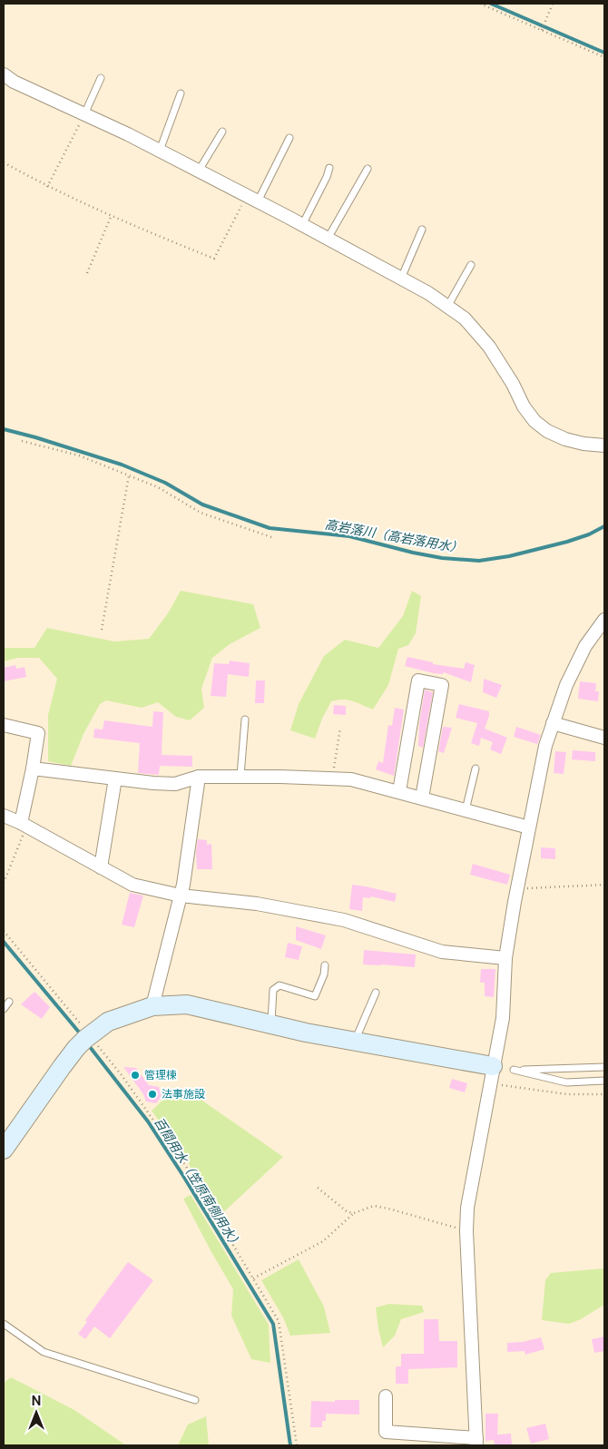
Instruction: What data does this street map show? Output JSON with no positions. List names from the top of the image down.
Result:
{
  "water": ["高岩落川（高岩落用水）", "百間用水（笠原南側用水）"],
  "places": ["管理棟", "法事施設"],
  "north": "top"
}
